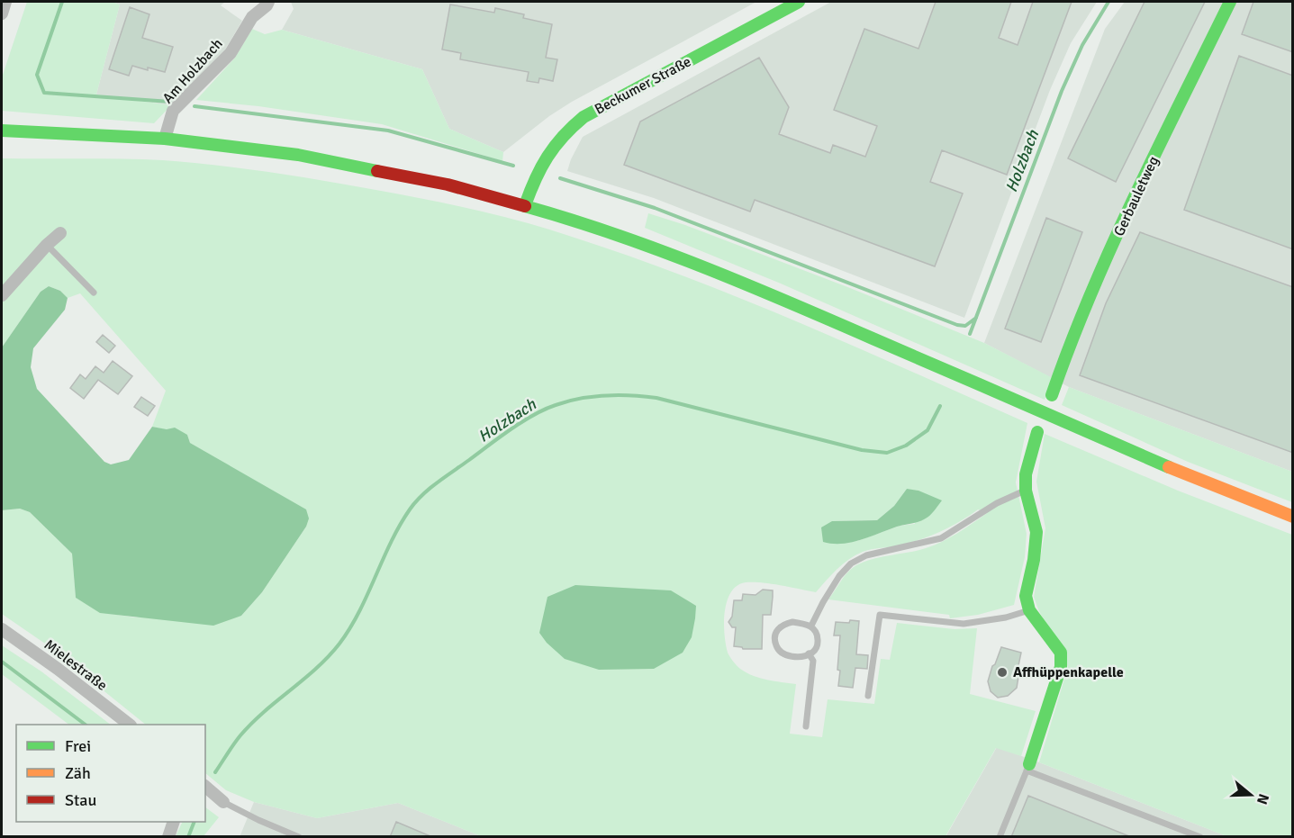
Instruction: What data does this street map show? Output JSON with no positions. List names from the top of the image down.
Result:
{
  "streets": {
    "main road": ["Beckumer Straße", "Gerbauletweg"],
    "street": ["Am Holzbach", "Mielestraße"]
  },
  "water": ["Holzbach"],
  "places": ["Affhüppenkapelle"],
  "legend": ["Frei", "Zäh", "Stau"],
  "north": "right"
}
